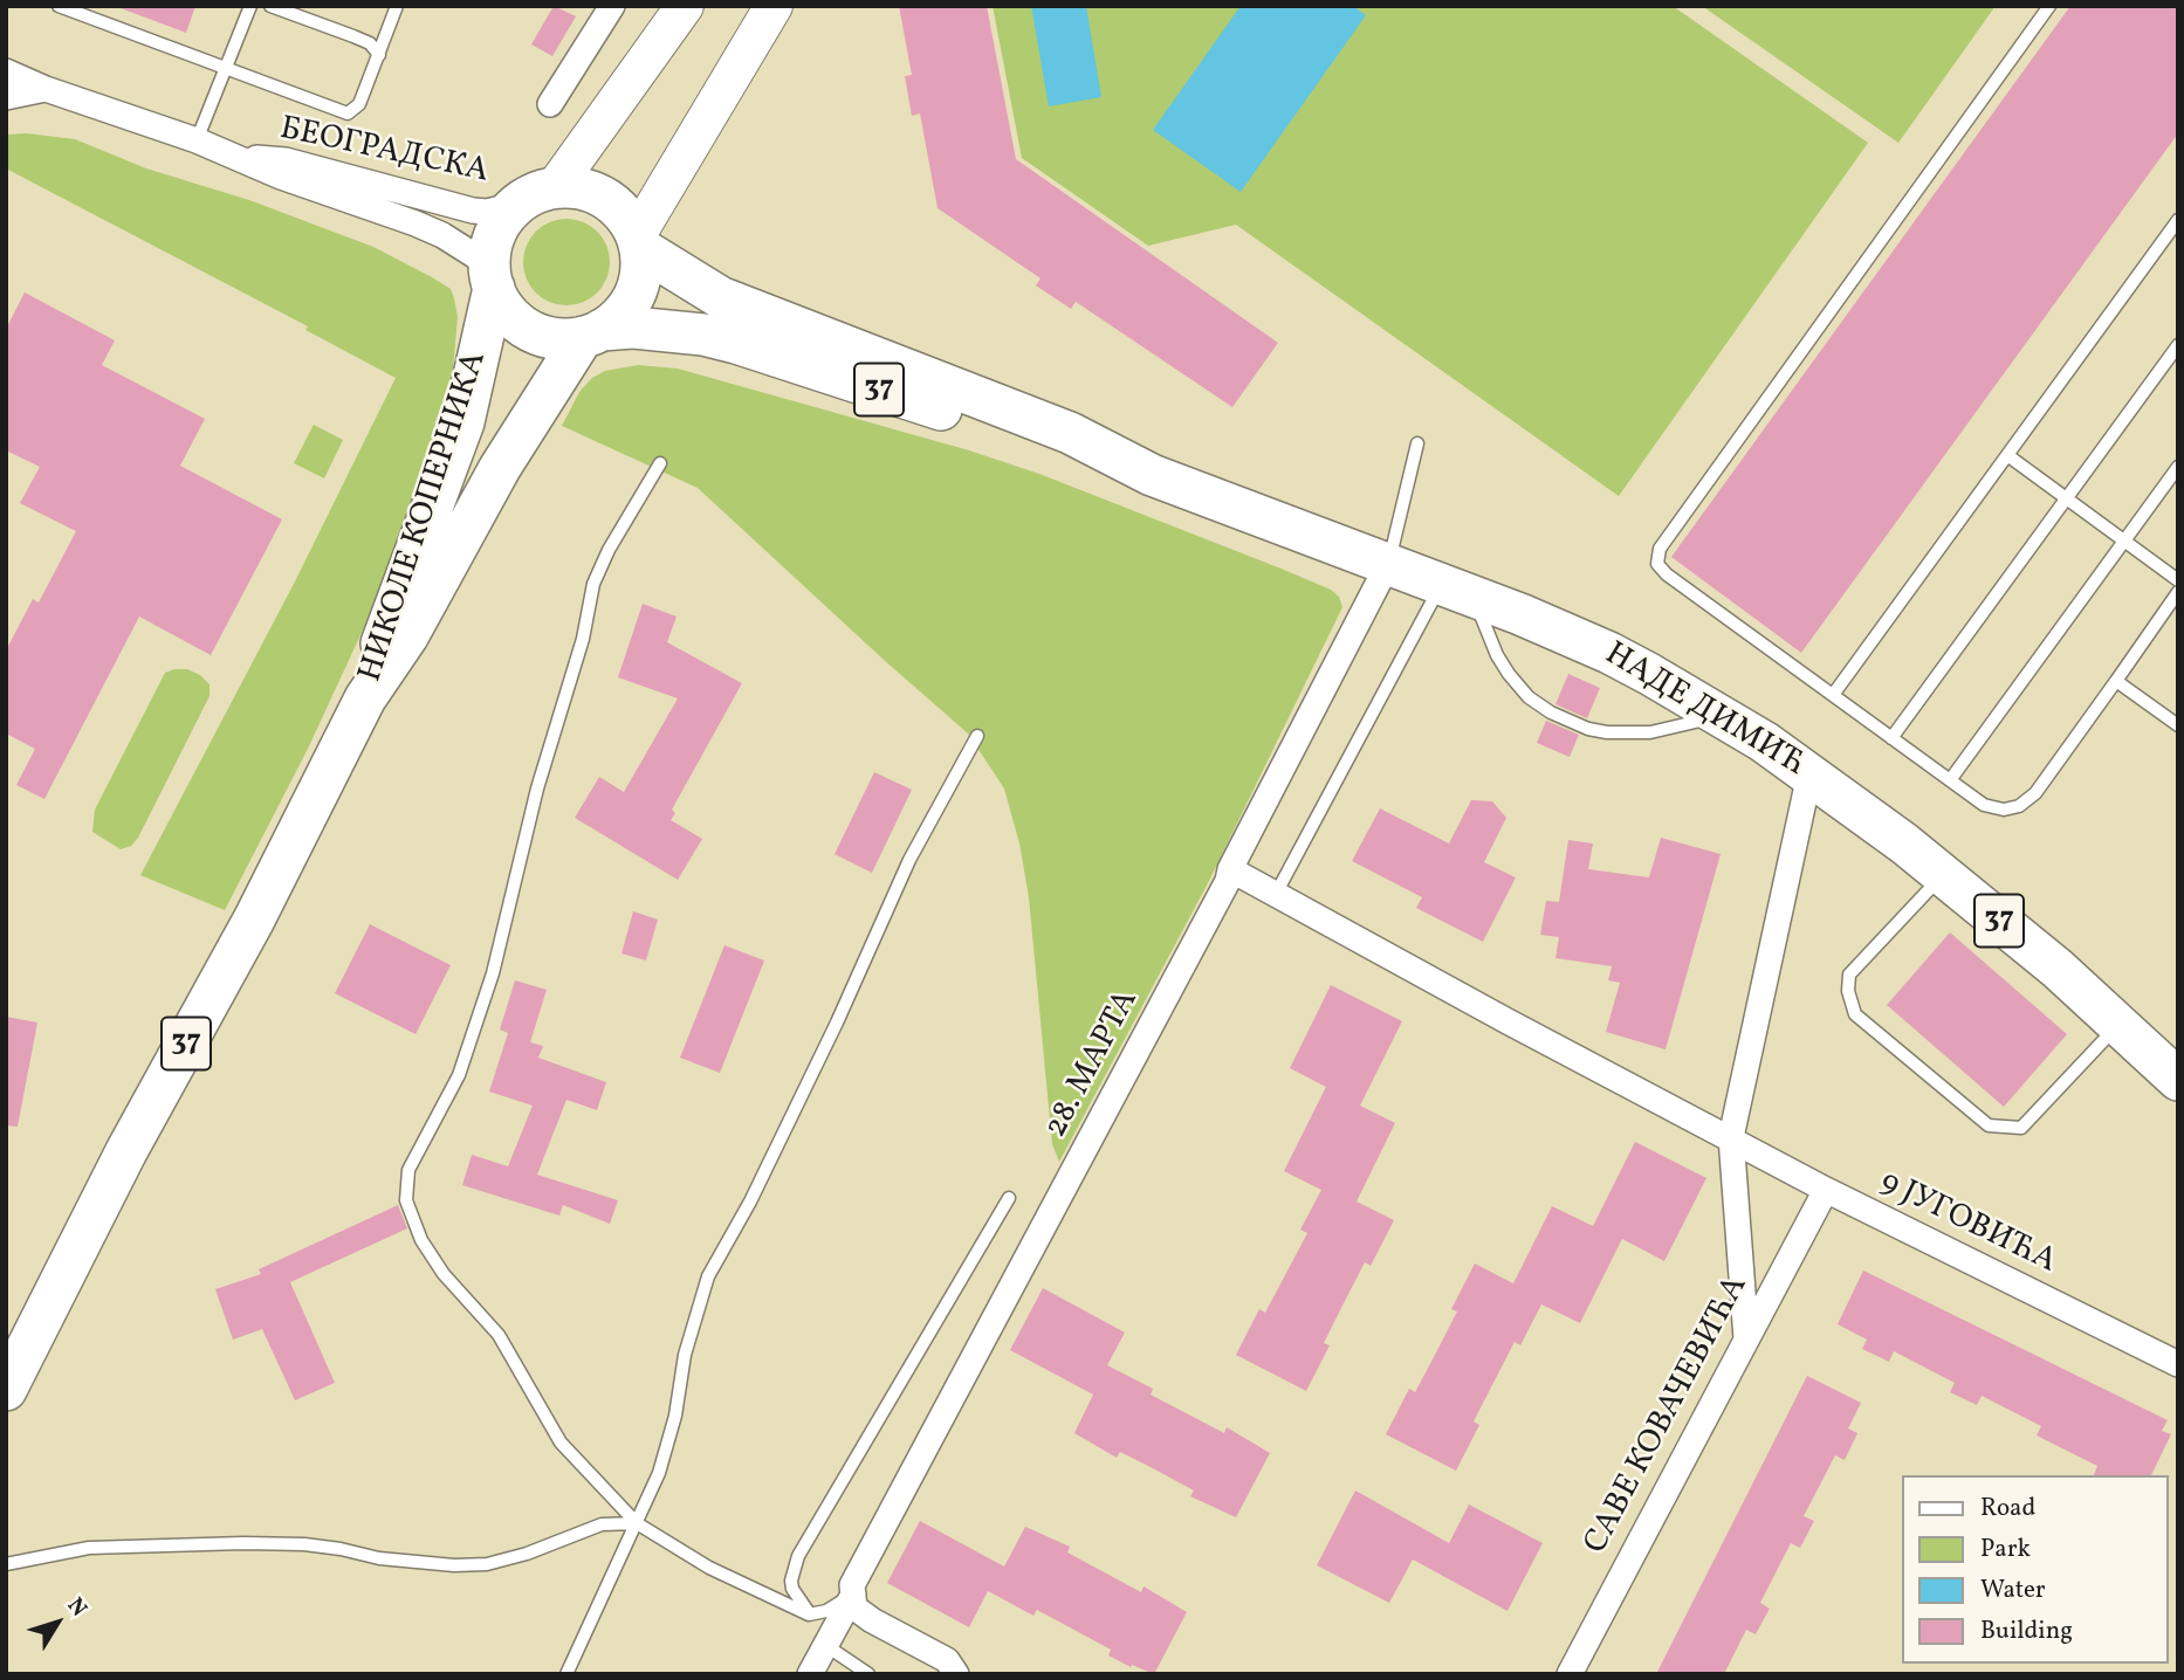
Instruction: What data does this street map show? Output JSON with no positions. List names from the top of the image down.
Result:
{
  "streets": {
    "main road": ["37", "НИКОЛЕ КОПЕРНИКА", "НАДЕ ДИМИЋ"],
    "street": [
      "БЕОГРАДСКА",
      "28. МАРТА",
      "9 ЈУГОВИЋА",
      "САВЕ КОВАЧЕВИЋА"
    ]
  },
  "crossings": [
    ["БЕОГРАДСКА", "37"],
    ["БЕОГРАДСКА", "НИКОЛЕ КОПЕРНИКА"],
    ["37", "НИКОЛЕ КОПЕРНИКА"],
    ["37", "НАДЕ ДИМИЋ"],
    ["НАДЕ ДИМИЋ", "28. МАРТА"],
    ["28. МАРТА", "9 ЈУГОВИЋА"],
    ["9 ЈУГОВИЋА", "САВЕ КОВАЧЕВИЋА"]
  ],
  "legend": [
    "Road",
    "Park",
    "Water",
    "Building"
  ],
  "north": "top right"
}
